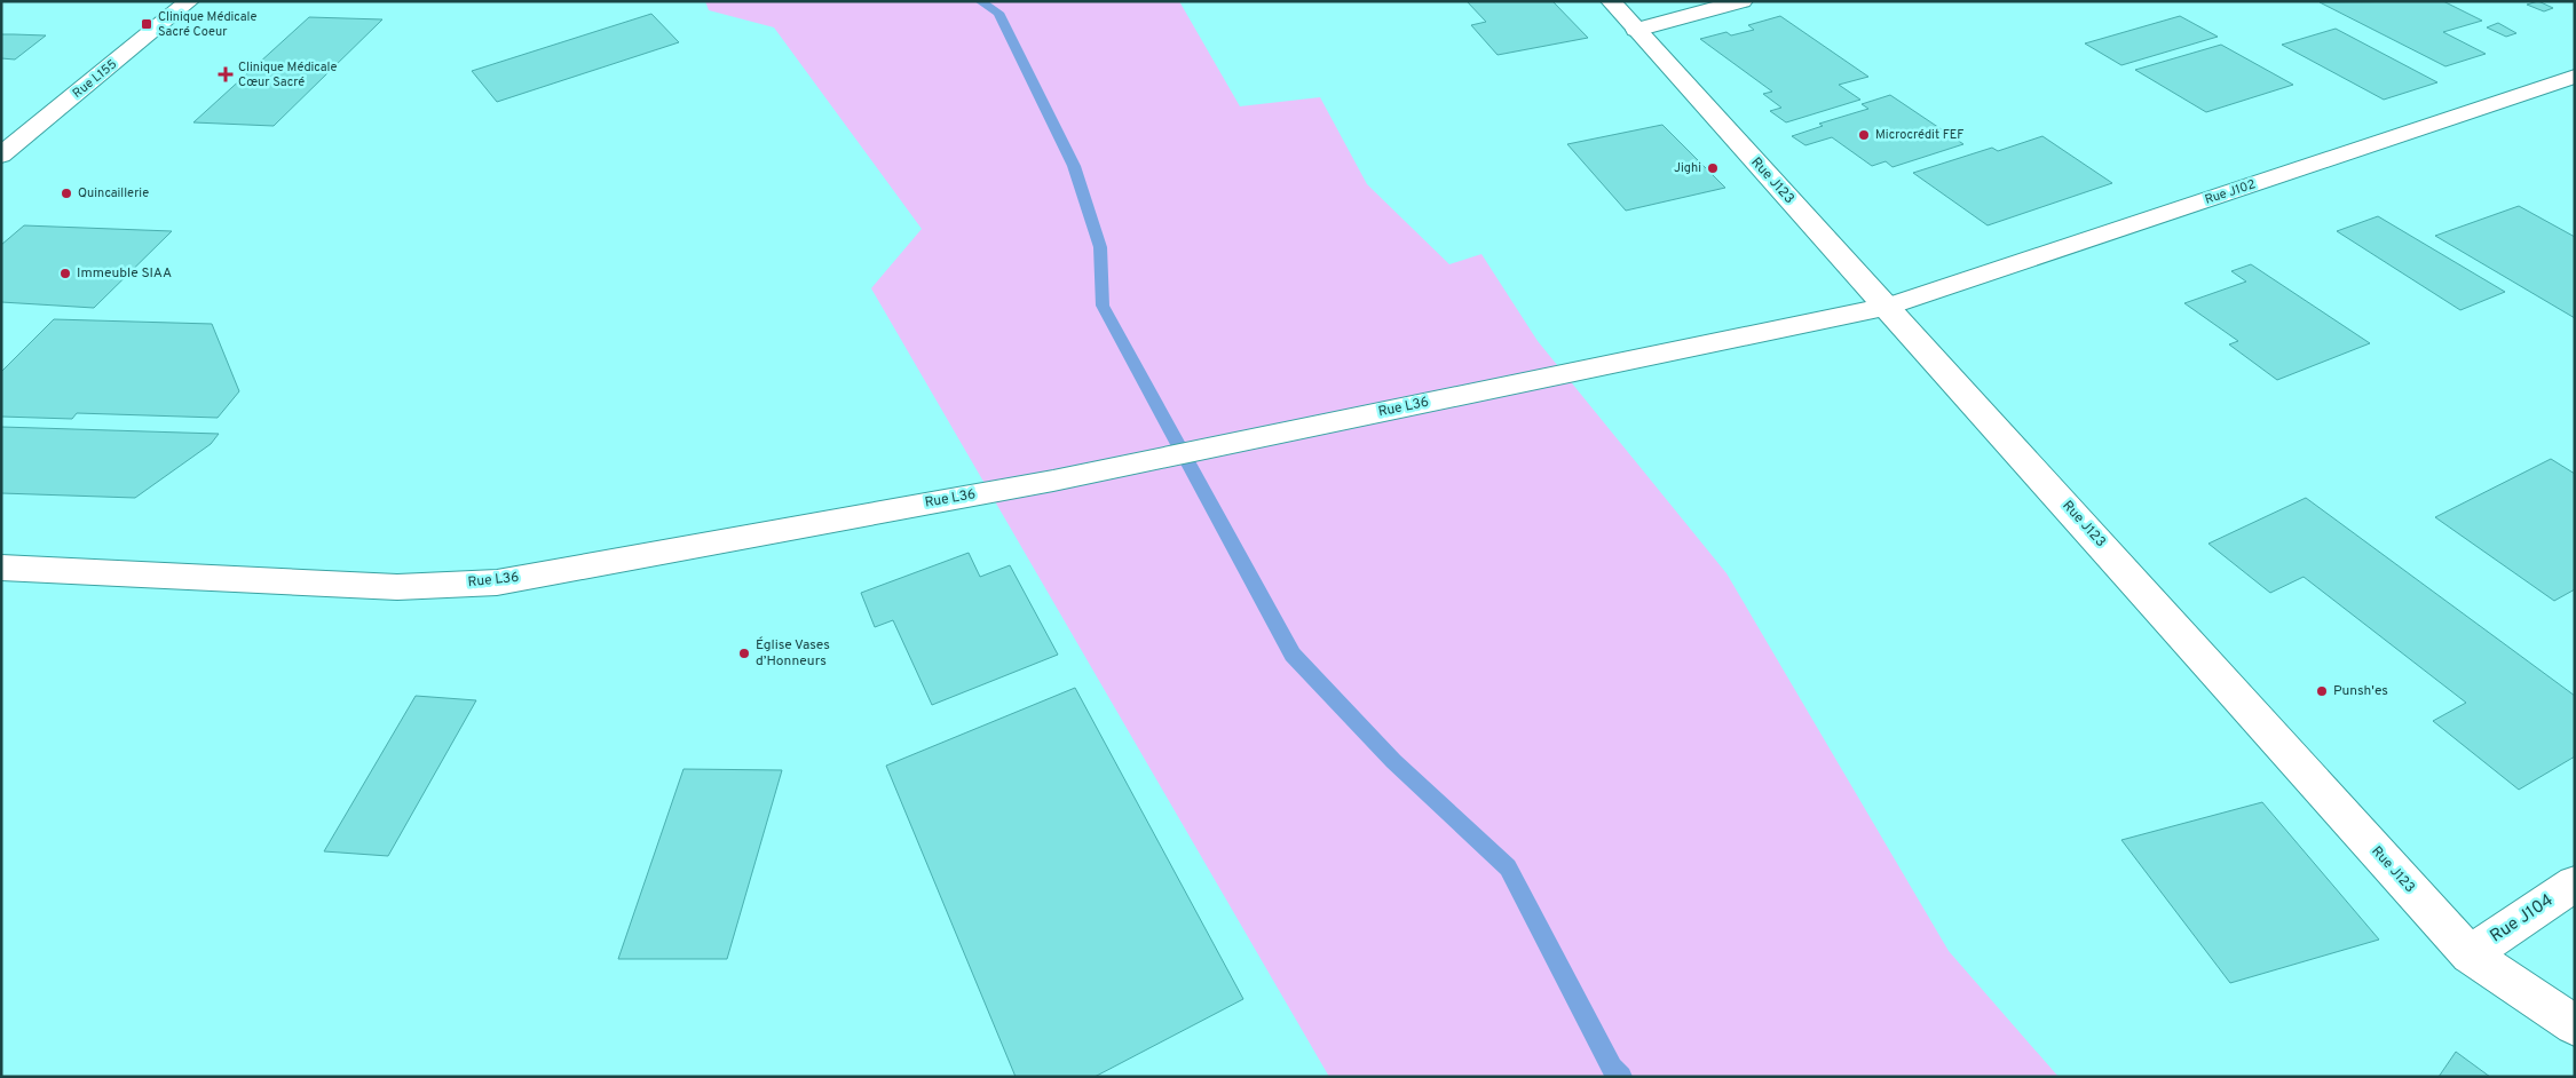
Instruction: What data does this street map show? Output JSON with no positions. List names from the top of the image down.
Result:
{
  "streets": {
    "street": [
      "Rue L155",
      "Rue J123",
      "Rue J102",
      "Rue L36",
      "Rue J104"
    ]
  },
  "crossings": [
    ["Rue J123", "Rue J102"],
    ["Rue J123", "Rue L36"],
    ["Rue J123", "Rue J104"],
    ["Rue J102", "Rue L36"]
  ],
  "places": {
    "transit": ["Clinique Médicale Sacré Coeur"],
    "health": ["Clinique Médicale Cœur Sacré"],
    "other": [
      "Microcrédit FEF",
      "Jighi",
      "Quincaillerie",
      "Immeuble SIAA",
      "Église Vases d’Honneurs",
      "Punsh'es"
    ]
  }
}
